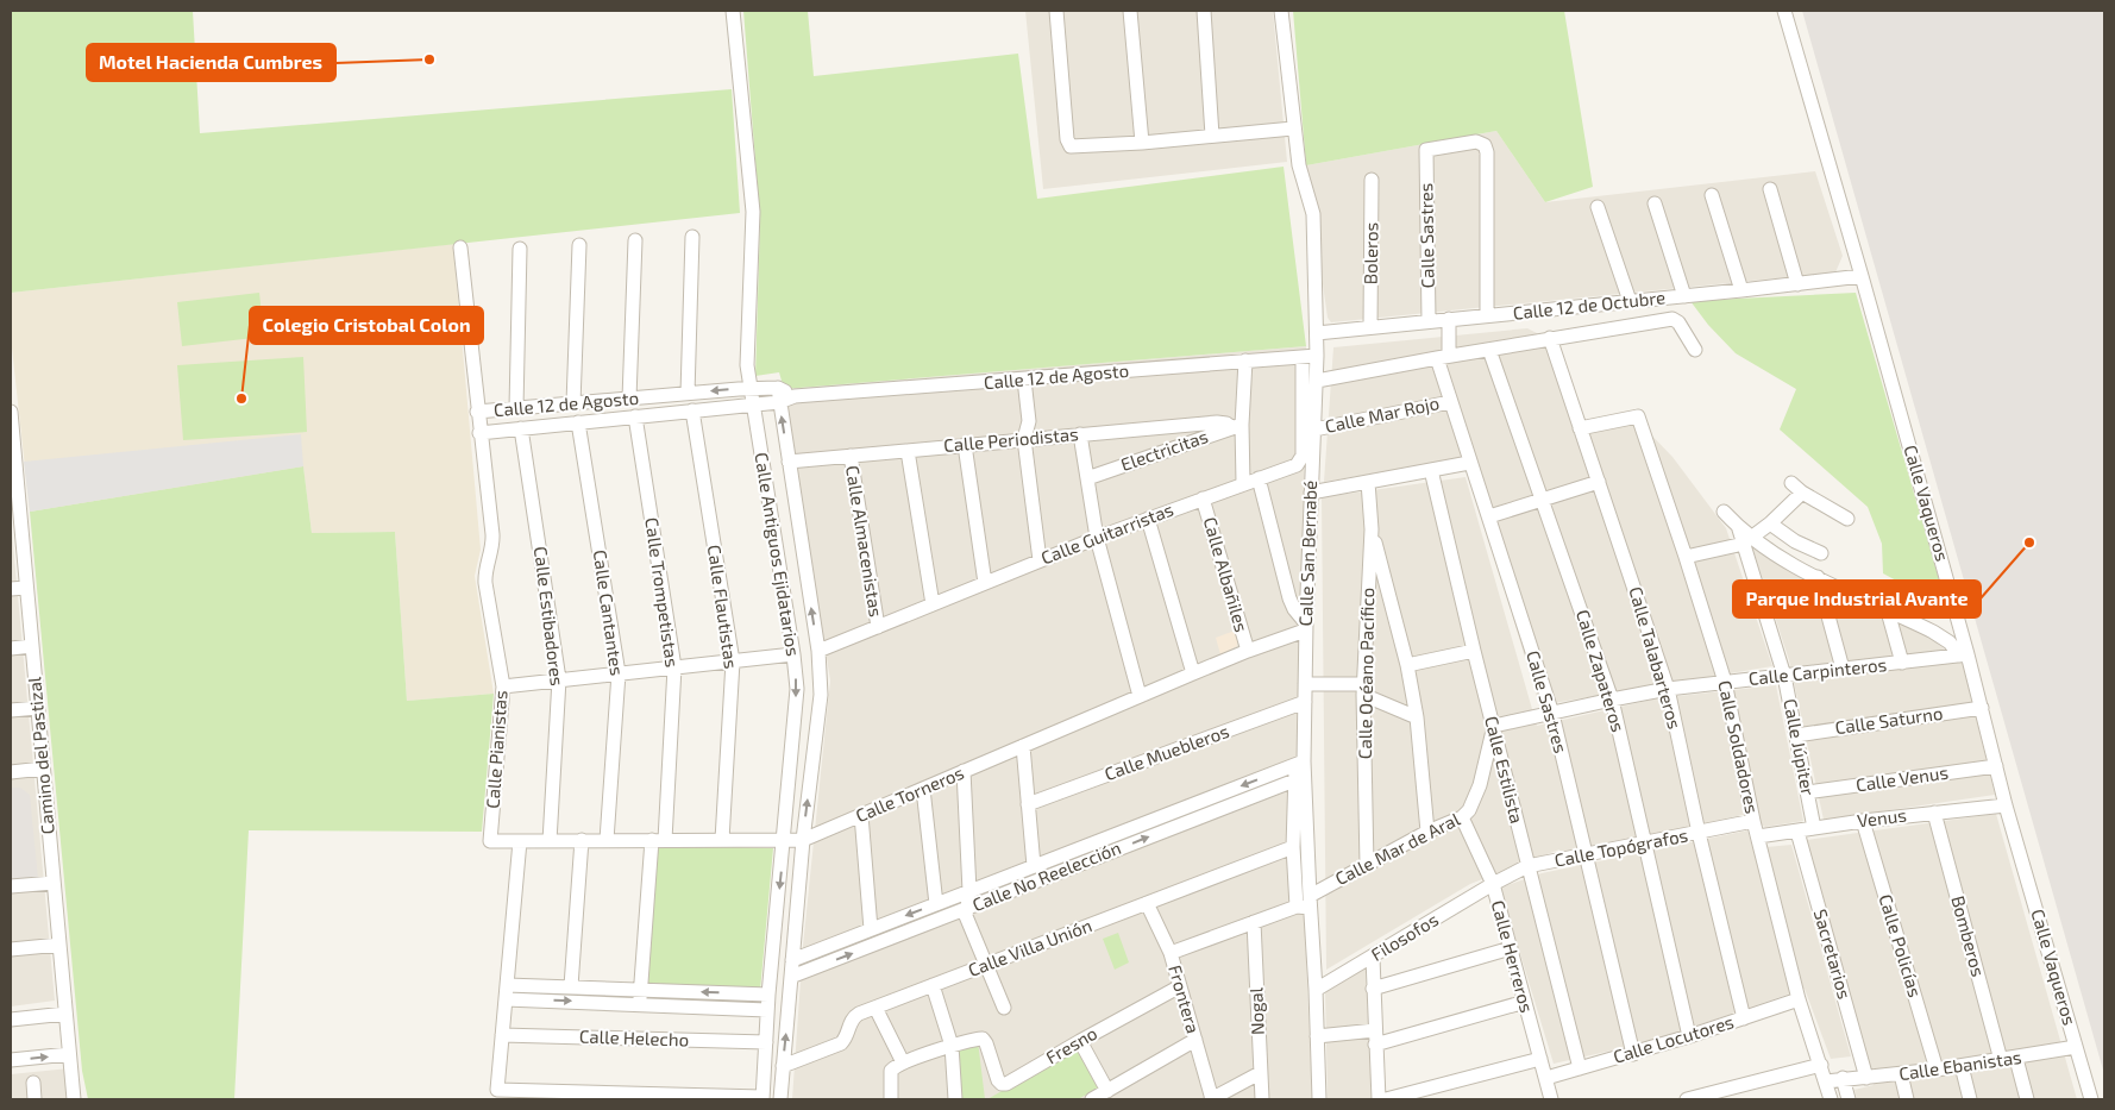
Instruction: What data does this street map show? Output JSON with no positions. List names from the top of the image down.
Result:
{
  "streets": {
    "street": [
      "Calle Sastres",
      "Boleros",
      "Calle 12 de Octubre",
      "Calle 12 de Agosto",
      "Calle Mar Rojo",
      "Calle Periodistas",
      "Electricitas",
      "Calle Vaqueros",
      "Calle Guitarristas",
      "Calle Almacenistas",
      "Calle San Bernabé",
      "Calle Antiguos Ejidatarios",
      "Calle Albañiles",
      "Calle Trompetistas",
      "Calle Flautistas",
      "Calle Cantantes",
      "Calle Estibadores",
      "Calle Talabarteros",
      "Calle Zapateros",
      "Calle Carpinteros",
      "Calle Océano Pacífico",
      "Calle Saturno",
      "Calle Soldadores",
      "Calle Júpiter",
      "Calle Pianistas",
      "Calle Muebleros",
      "Camino del Pastizal",
      "Calle Estilista",
      "Calle Venus",
      "Calle Torneros",
      "Venus",
      "Calle Topógrafos",
      "Calle Mar de Aral",
      "Calle No Reelección",
      "Bomberos",
      "Filosofos",
      "Calle Policías",
      "Calle Villa Unión",
      "Sacretarios",
      "Calle Herreros",
      "Frontera",
      "Nogal",
      "Calle Helecho",
      "Calle Locutores",
      "Fresno",
      "Calle Ebanistas"
    ]
  },
  "crossings": [
    ["Calle Sastres", "Calle 12 de Octubre"],
    ["Calle Sastres", "Calle Mar Rojo"],
    ["Calle Sastres", "Calle Carpinteros"],
    ["Calle Sastres", "Calle Topógrafos"],
    ["Calle Sastres", "Calle Locutores"],
    ["Boleros", "Calle 12 de Octubre"],
    ["Calle 12 de Octubre", "Calle Vaqueros"],
    ["Calle 12 de Octubre", "Calle San Bernabé"],
    ["Calle 12 de Agosto", "Calle Guitarristas"],
    ["Calle 12 de Agosto", "Calle San Bernabé"],
    ["Calle 12 de Agosto", "Calle Antiguos Ejidatarios"],
    ["Calle 12 de Agosto", "Calle Trompetistas"],
    ["Calle 12 de Agosto", "Calle Flautistas"],
    ["Calle 12 de Agosto", "Calle Cantantes"],
    ["Calle 12 de Agosto", "Calle Estibadores"],
    ["Calle 12 de Agosto", "Calle Pianistas"],
    ["Calle Mar Rojo", "Calle San Bernabé"],
    ["Calle Periodistas", "Electricitas"],
    ["Calle Periodistas", "Calle Almacenistas"],
    ["Calle Periodistas", "Calle Antiguos Ejidatarios"],
    ["Calle Vaqueros", "Calle Carpinteros"],
    ["Calle Vaqueros", "Calle Saturno"],
    ["Calle Vaqueros", "Calle Venus"],
    ["Calle Vaqueros", "Venus"],
    ["Calle Vaqueros", "Calle Ebanistas"],
    ["Calle Guitarristas", "Calle Almacenistas"],
    ["Calle Guitarristas", "Calle San Bernabé"],
    ["Calle Guitarristas", "Calle Antiguos Ejidatarios"],
    ["Calle Guitarristas", "Calle Albañiles"],
    ["Calle San Bernabé", "Calle Muebleros"],
    ["Calle San Bernabé", "Calle Torneros"],
    ["Calle San Bernabé", "Calle Mar de Aral"],
    ["Calle San Bernabé", "Calle No Reelección"],
    ["Calle San Bernabé", "Filosofos"],
    ["Calle San Bernabé", "Calle Villa Unión"],
    ["Calle Antiguos Ejidatarios", "Calle Torneros"],
    ["Calle Antiguos Ejidatarios", "Calle No Reelección"],
    ["Calle Antiguos Ejidatarios", "Calle Villa Unión"],
    ["Calle Antiguos Ejidatarios", "Calle Helecho"],
    ["Calle Albañiles", "Calle Torneros"],
    ["Calle Trompetistas", "Calle Torneros"],
    ["Calle Flautistas", "Calle Torneros"],
    ["Calle Cantantes", "Calle Torneros"],
    ["Calle Estibadores", "Calle Torneros"],
    ["Calle Talabarteros", "Calle Carpinteros"],
    ["Calle Talabarteros", "Calle Soldadores"],
    ["Calle Talabarteros", "Calle Topógrafos"],
    ["Calle Talabarteros", "Calle Locutores"],
    ["Calle Zapateros", "Calle Carpinteros"],
    ["Calle Zapateros", "Calle Topógrafos"],
    ["Calle Zapateros", "Calle Locutores"],
    ["Calle Carpinteros", "Calle Soldadores"],
    ["Calle Carpinteros", "Calle Júpiter"],
    ["Calle Carpinteros", "Calle Estilista"],
    ["Calle Carpinteros", "Calle Mar de Aral"],
    ["Calle Océano Pacífico", "Calle Mar de Aral"],
    ["Calle Saturno", "Calle Júpiter"],
    ["Calle Soldadores", "Venus"],
    ["Calle Soldadores", "Calle Topógrafos"],
    ["Calle Soldadores", "Calle Locutores"],
    ["Calle Júpiter", "Calle Venus"],
    ["Calle Júpiter", "Venus"],
    ["Calle Pianistas", "Calle Torneros"],
    ["Calle Estilista", "Calle Topógrafos"],
    ["Calle Estilista", "Calle Mar de Aral"],
    ["Calle Estilista", "Calle Locutores"],
    ["Venus", "Bomberos"],
    ["Venus", "Calle Policías"],
    ["Venus", "Sacretarios"],
    ["Calle Topógrafos", "Filosofos"],
    ["Calle Topógrafos", "Calle Herreros"],
    ["Calle Mar de Aral", "Calle Herreros"],
    ["Calle Mar de Aral", "Frontera"],
    ["Calle Mar de Aral", "Nogal"],
    ["Bomberos", "Calle Ebanistas"],
    ["Filosofos", "Calle Herreros"],
    ["Calle Policías", "Calle Ebanistas"],
    ["Calle Villa Unión", "Frontera"],
    ["Sacretarios", "Calle Ebanistas"],
    ["Calle Herreros", "Calle Locutores"],
    ["Frontera", "Fresno"]
  ],
  "places": ["Motel Hacienda Cumbres", "Colegio Cristobal Colon", "Parque Industrial Avante"]
}
